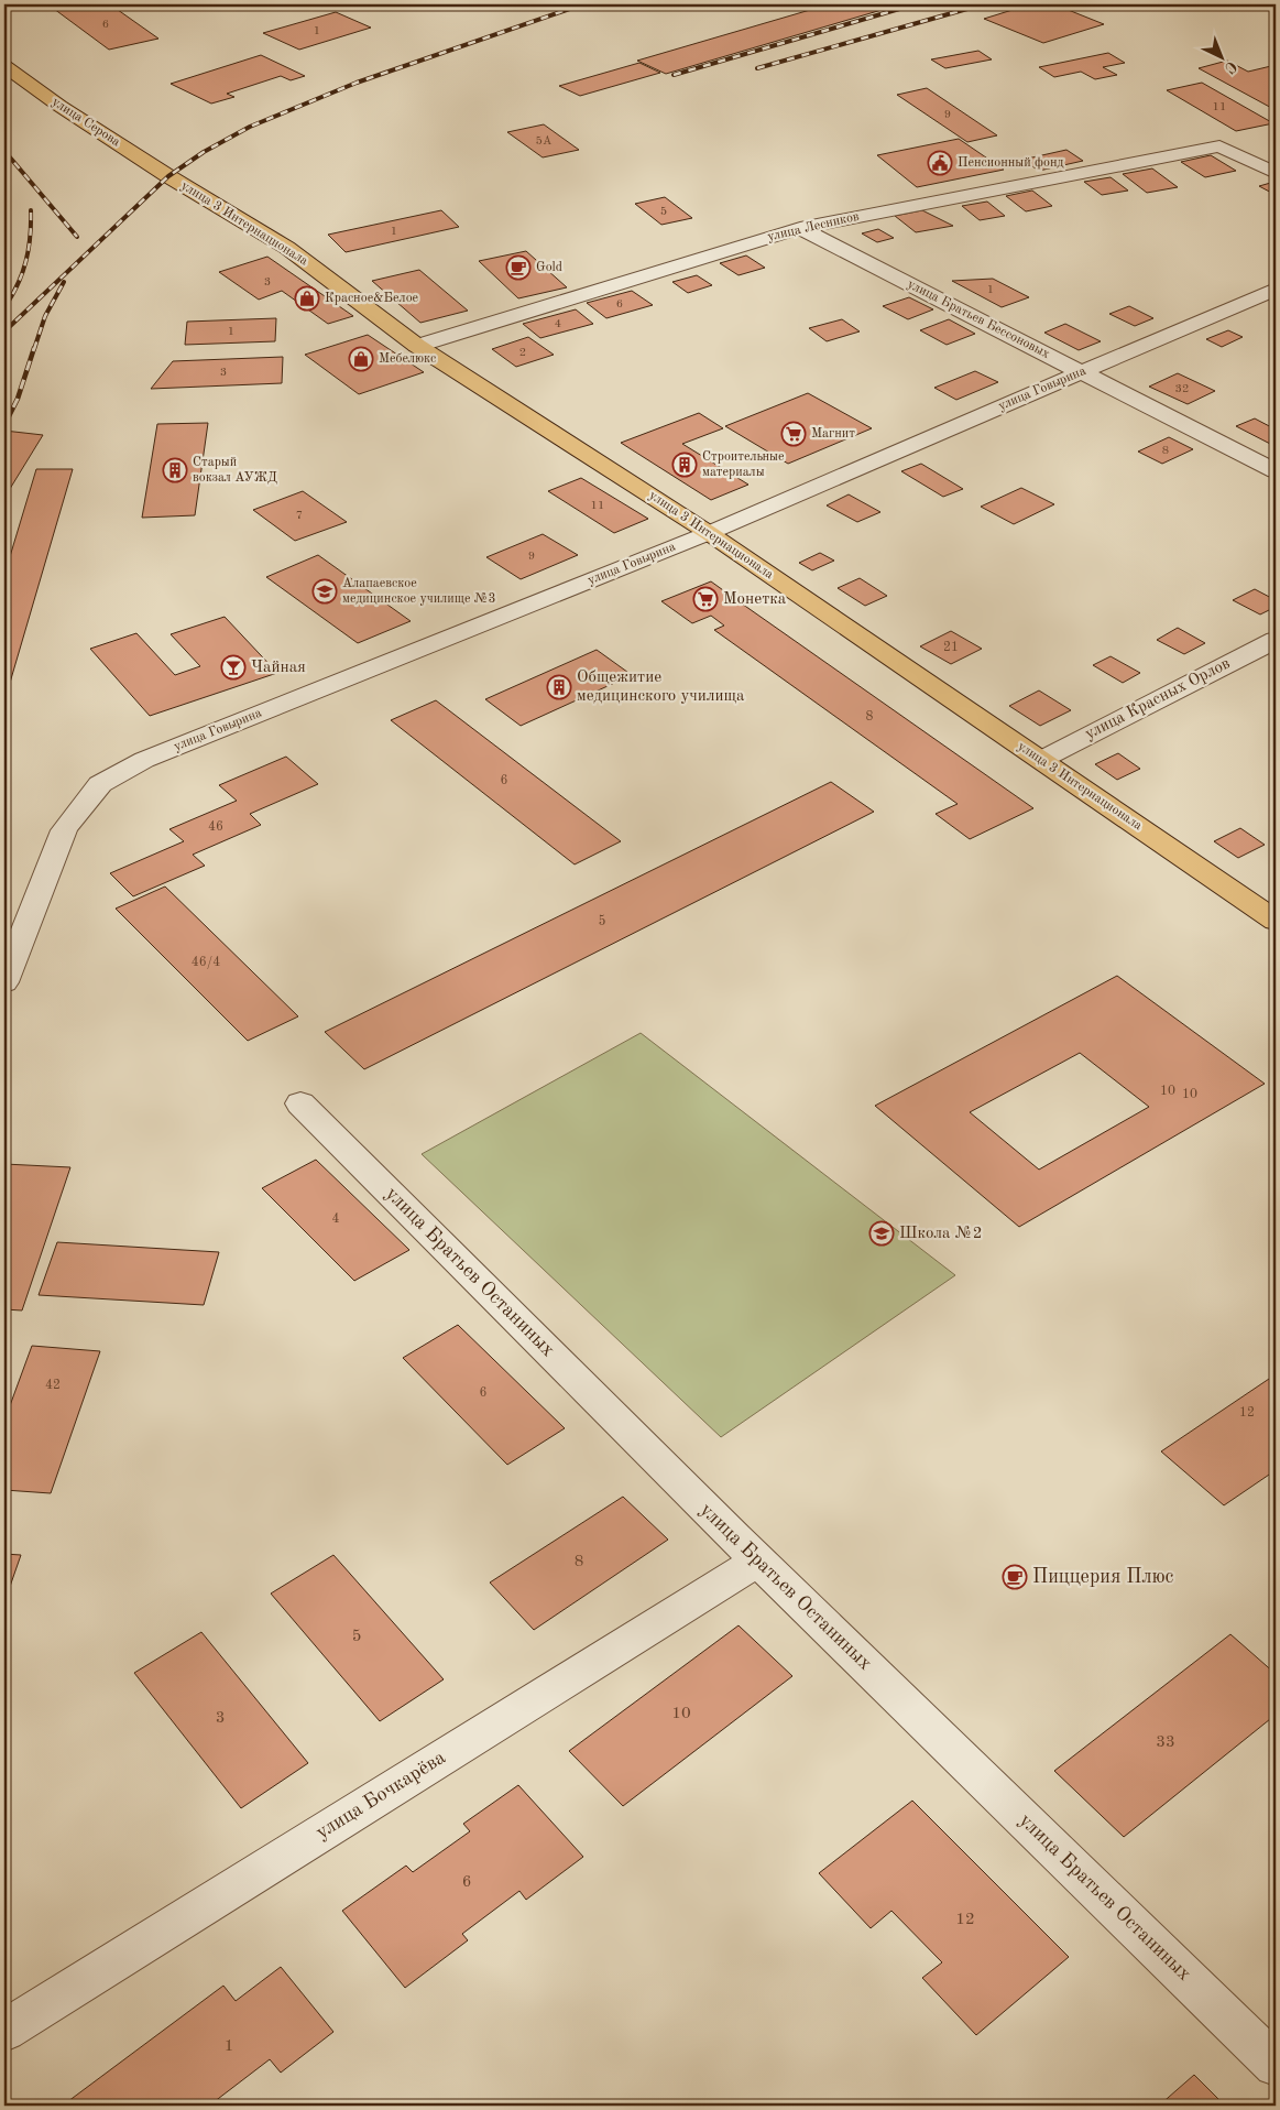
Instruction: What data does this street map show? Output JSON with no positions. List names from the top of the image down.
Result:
{
  "streets": {
    "main road": ["улица Серова", "улица 3 Интернационала"],
    "street": [
      "улица Лесников",
      "улица Братьев Бессоновых",
      "улица Говырина",
      "улица Красных Орлов",
      "улица Братьев Останиных",
      "улица Бочкарёва"
    ]
  },
  "crossings": [
    ["улица Серова", "улица 3 Интернационала"],
    ["улица 3 Интернационала", "улица Лесников"],
    ["улица 3 Интернационала", "улица Говырина"],
    ["улица 3 Интернационала", "улица Красных Орлов"],
    ["улица Лесников", "улица Братьев Бессоновых"],
    ["улица Братьев Бессоновых", "улица Говырина"],
    ["улица Братьев Останиных", "улица Бочкарёва"]
  ],
  "places": {
    "public building": ["Пенсионный фонд"],
    "cafe": ["Gold", "Пиццерия Плюс"],
    "shop": ["Красное&Белое", "Мебелюкс"],
    "supermarket": ["Магнит", "Монетка"],
    "building": ["Строительные материалы", "Старый вокзал АУЖД", "Общежитие медицинского училища"],
    "school or university": ["Алапаевское медицинское училище №3", "Школа №2"],
    "bar": ["Чайная"]
  },
  "house_numbers": [
    "6",
    "1",
    "11",
    "9",
    "5А",
    "5",
    "1",
    "3",
    "1",
    "6",
    "4",
    "1",
    "2",
    "3",
    "32",
    "8",
    "11",
    "7",
    "9",
    "21",
    "8",
    "6",
    "46",
    "5",
    "46/4",
    "10",
    "10",
    "4",
    "42",
    "6",
    "12",
    "8",
    "5",
    "10",
    "3",
    "33",
    "6",
    "12",
    "1"
  ],
  "north": "bottom right"
}
